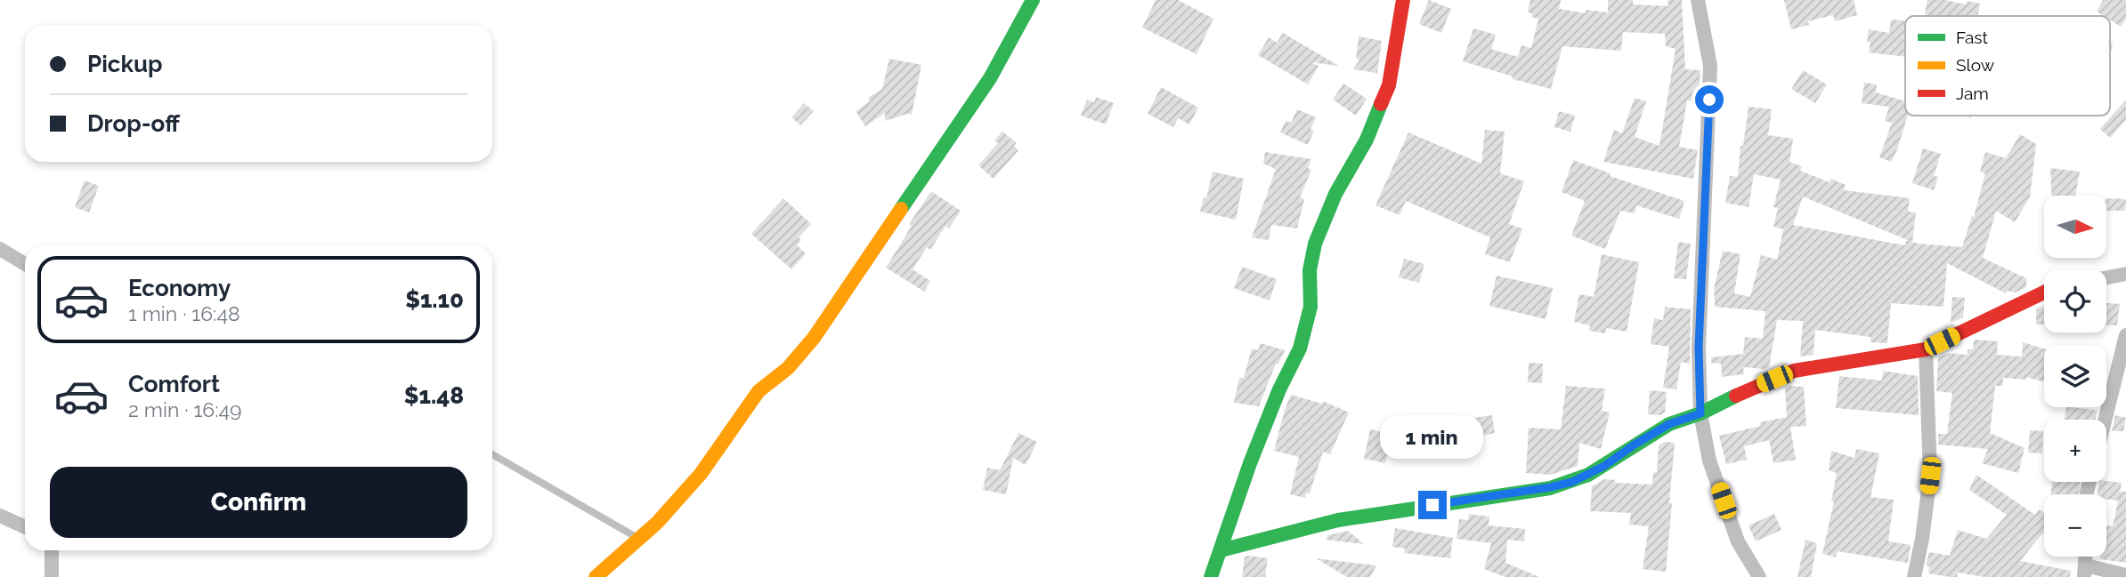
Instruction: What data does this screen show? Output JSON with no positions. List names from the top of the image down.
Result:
{
  "legend": ["Fast", "Slow", "Jam"],
  "north": "right",
  "page": {
    "banner": ["Pickup", "Drop-off"],
    "map_buttons": ["+", "−"],
    "list": [
      {
        "name": "Economy",
        "note": "1 min · 16:48",
        "value": "$1.10"
      },
      {
        "name": "Comfort",
        "note": "2 min · 16:49",
        "value": "$1.48"
      }
    ],
    "bubble": "1 min",
    "buttons": "Confirm"
  }
}
